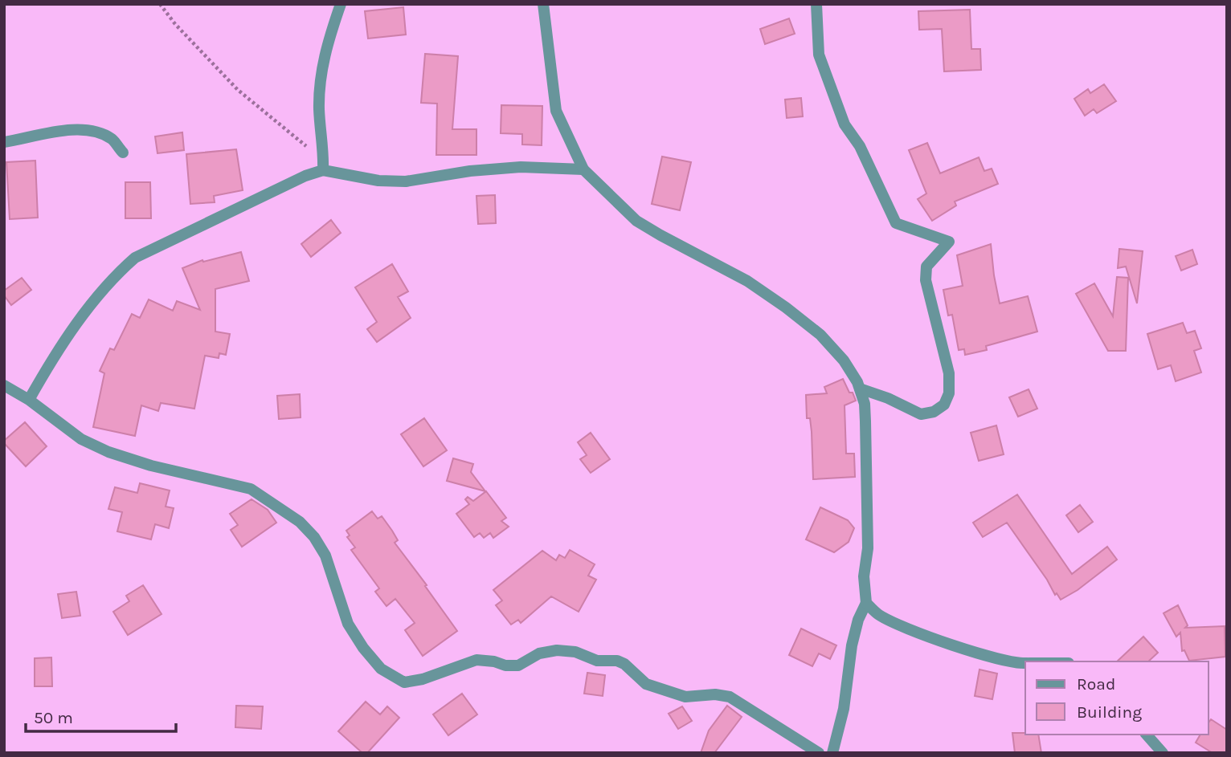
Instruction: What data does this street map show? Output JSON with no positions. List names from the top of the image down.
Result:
{
  "legend": ["Road", "Building"],
  "scale_bar": "50 m"
}
